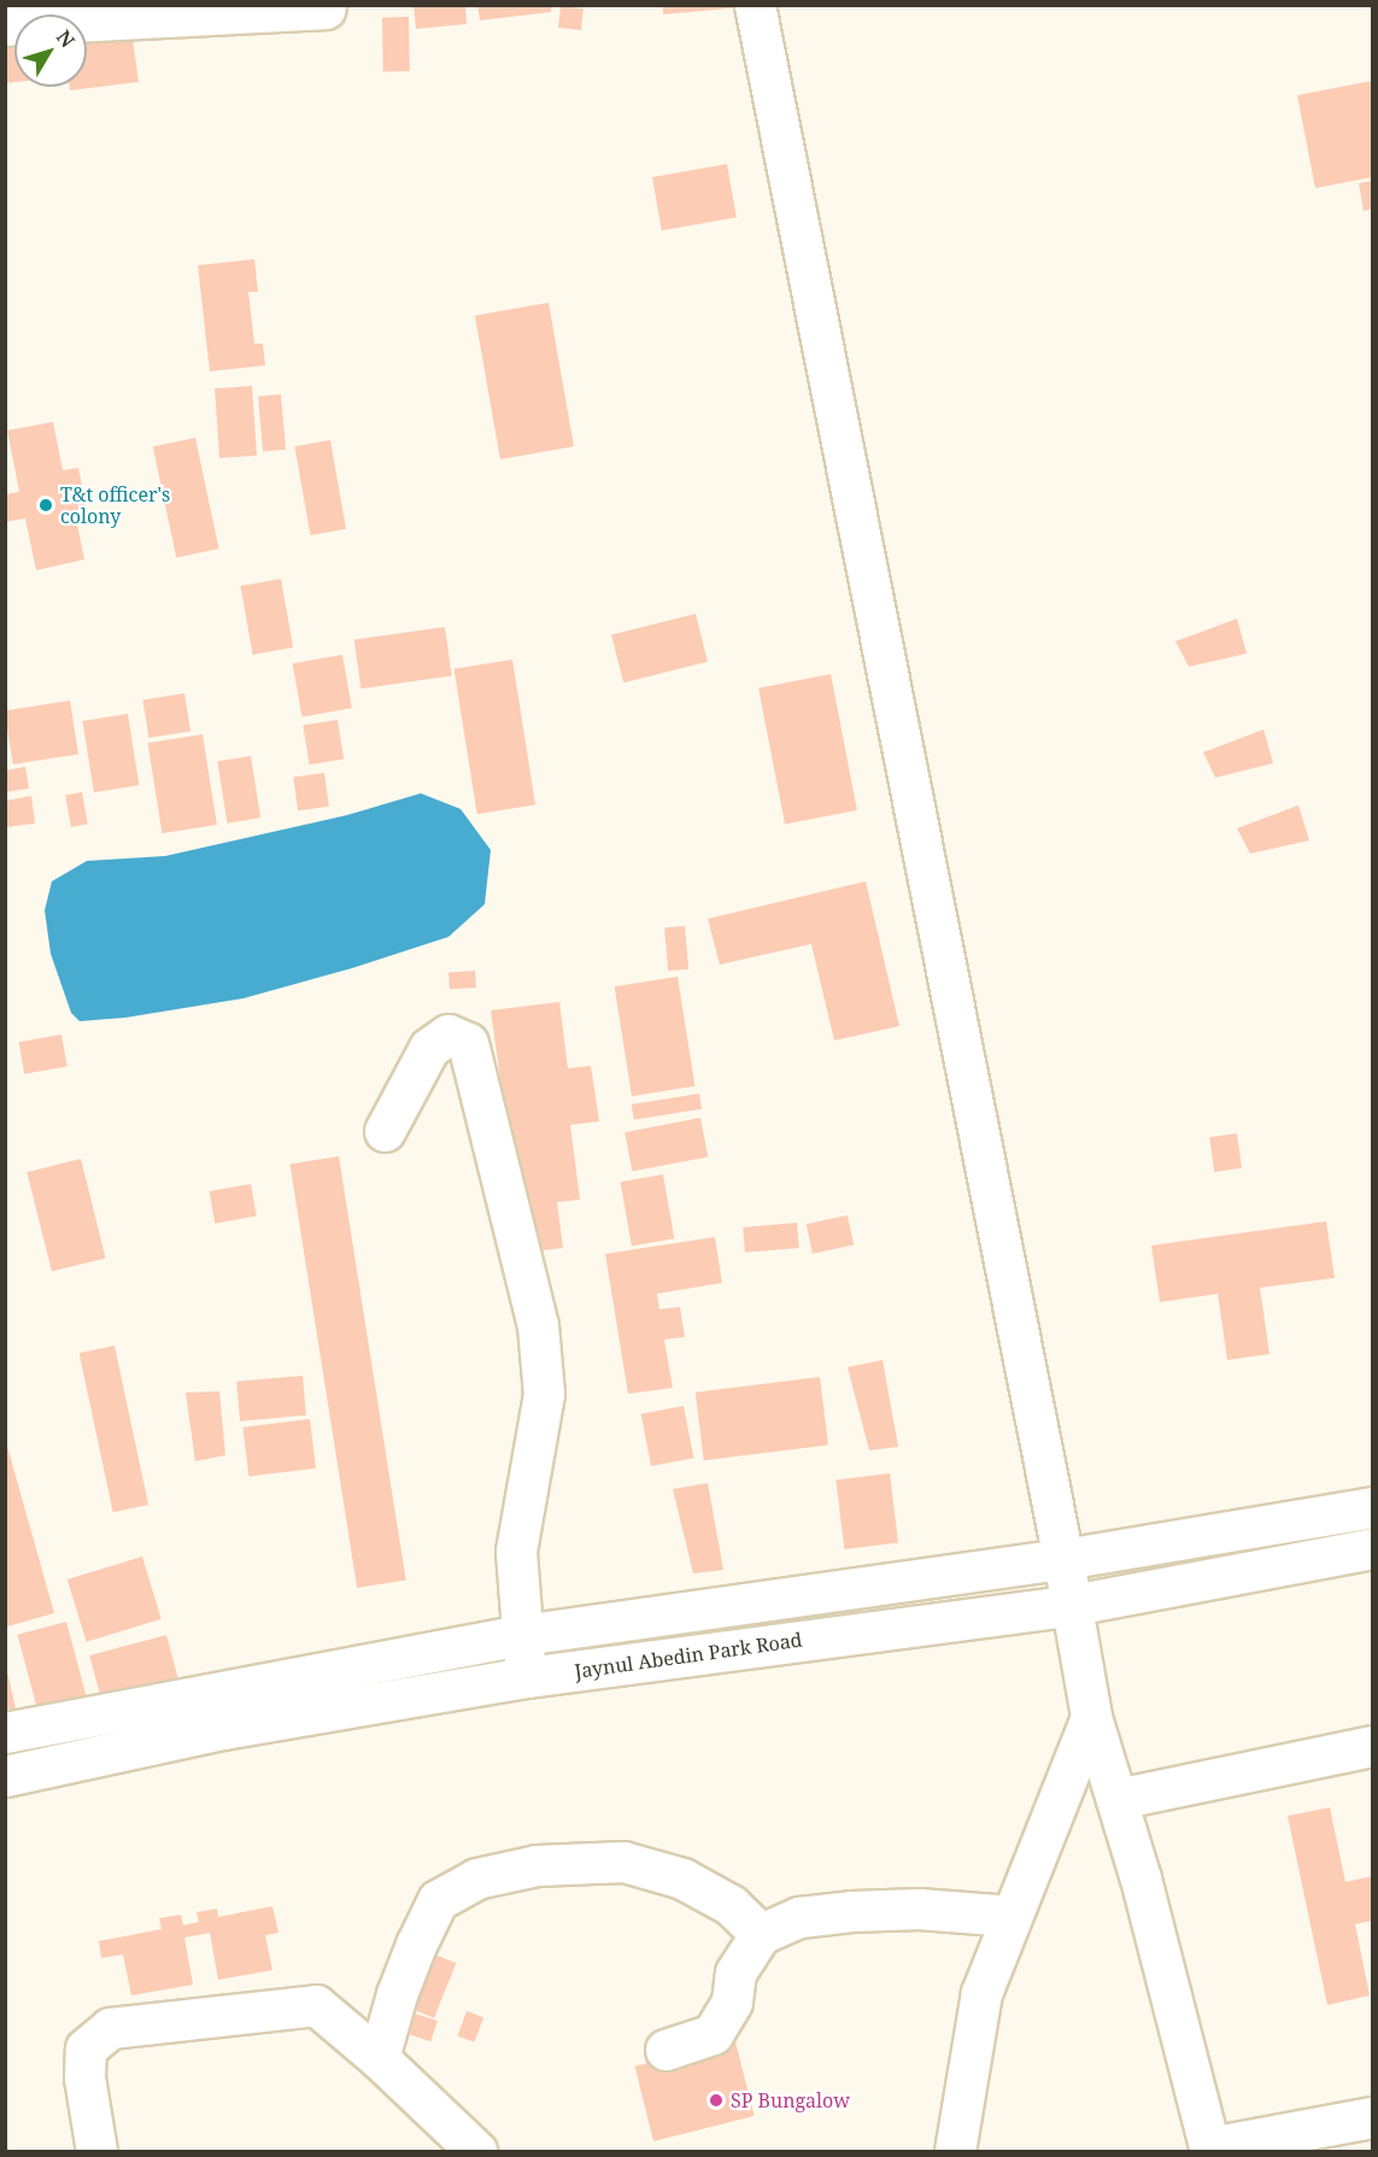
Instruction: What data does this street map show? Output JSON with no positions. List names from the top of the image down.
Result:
{
  "streets": {
    "street": ["Jaynul Abedin Park Road"]
  },
  "places": ["T&t officer's colony", "SP Bungalow"],
  "north": "top right"
}
